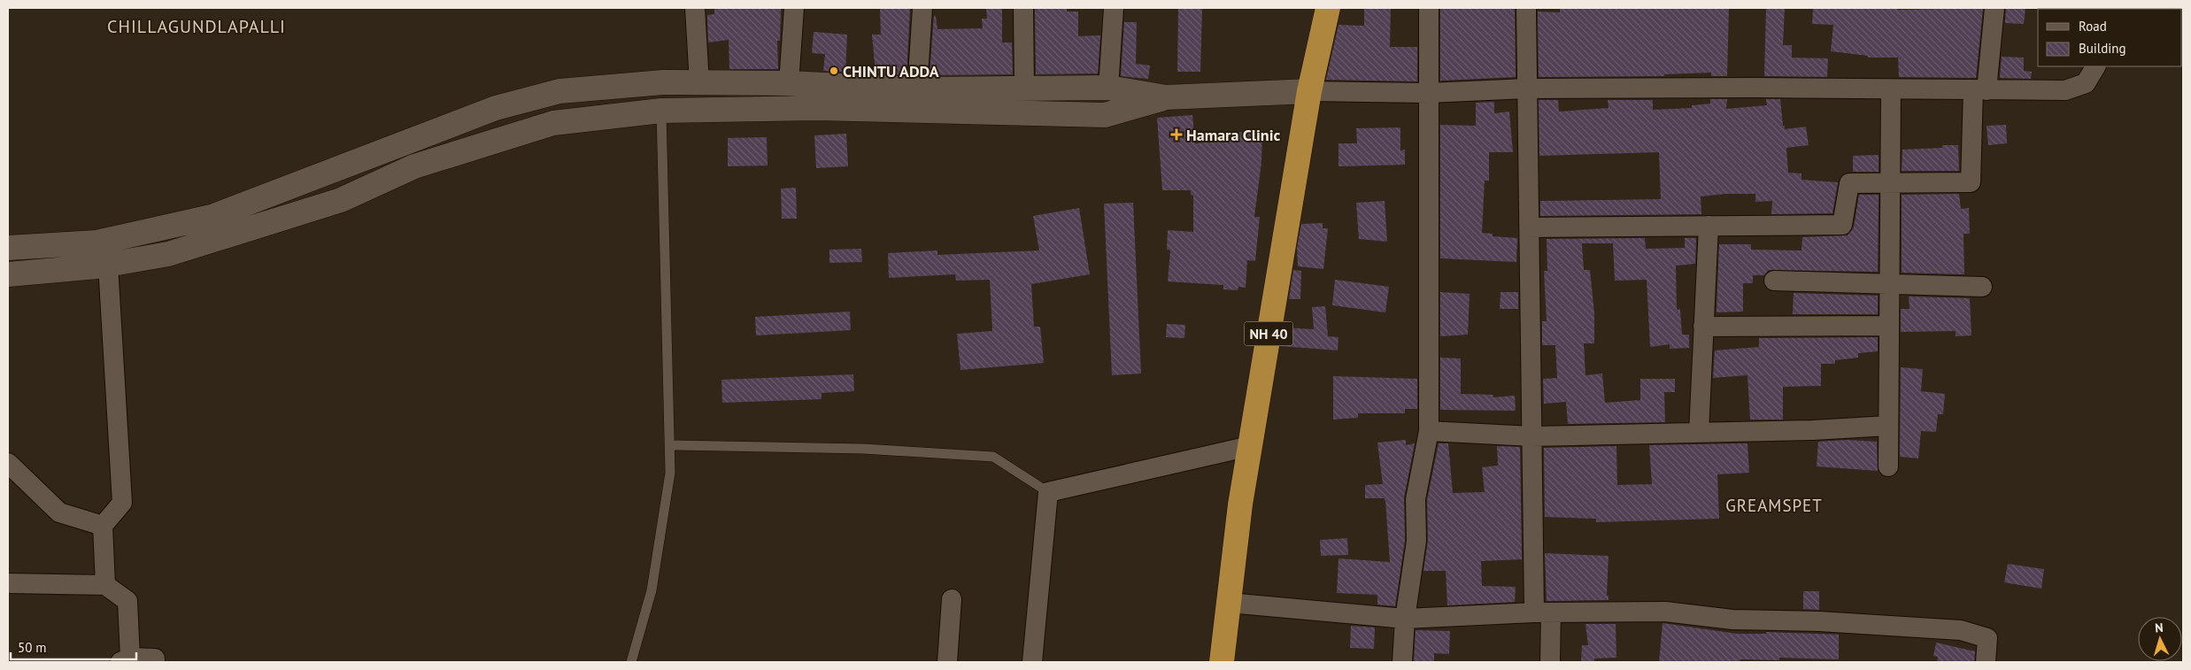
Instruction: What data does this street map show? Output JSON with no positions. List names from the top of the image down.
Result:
{
  "streets": {
    "highway": ["NH 40"]
  },
  "districts": ["CHILLAGUNDLAPALLI", "GREAMSPET"],
  "places": {
    "other": ["CHINTU ADDA"],
    "health": ["Hamara Clinic"]
  },
  "legend": ["Road", "Building"],
  "scale_bar": "50 m",
  "north": "top"
}
